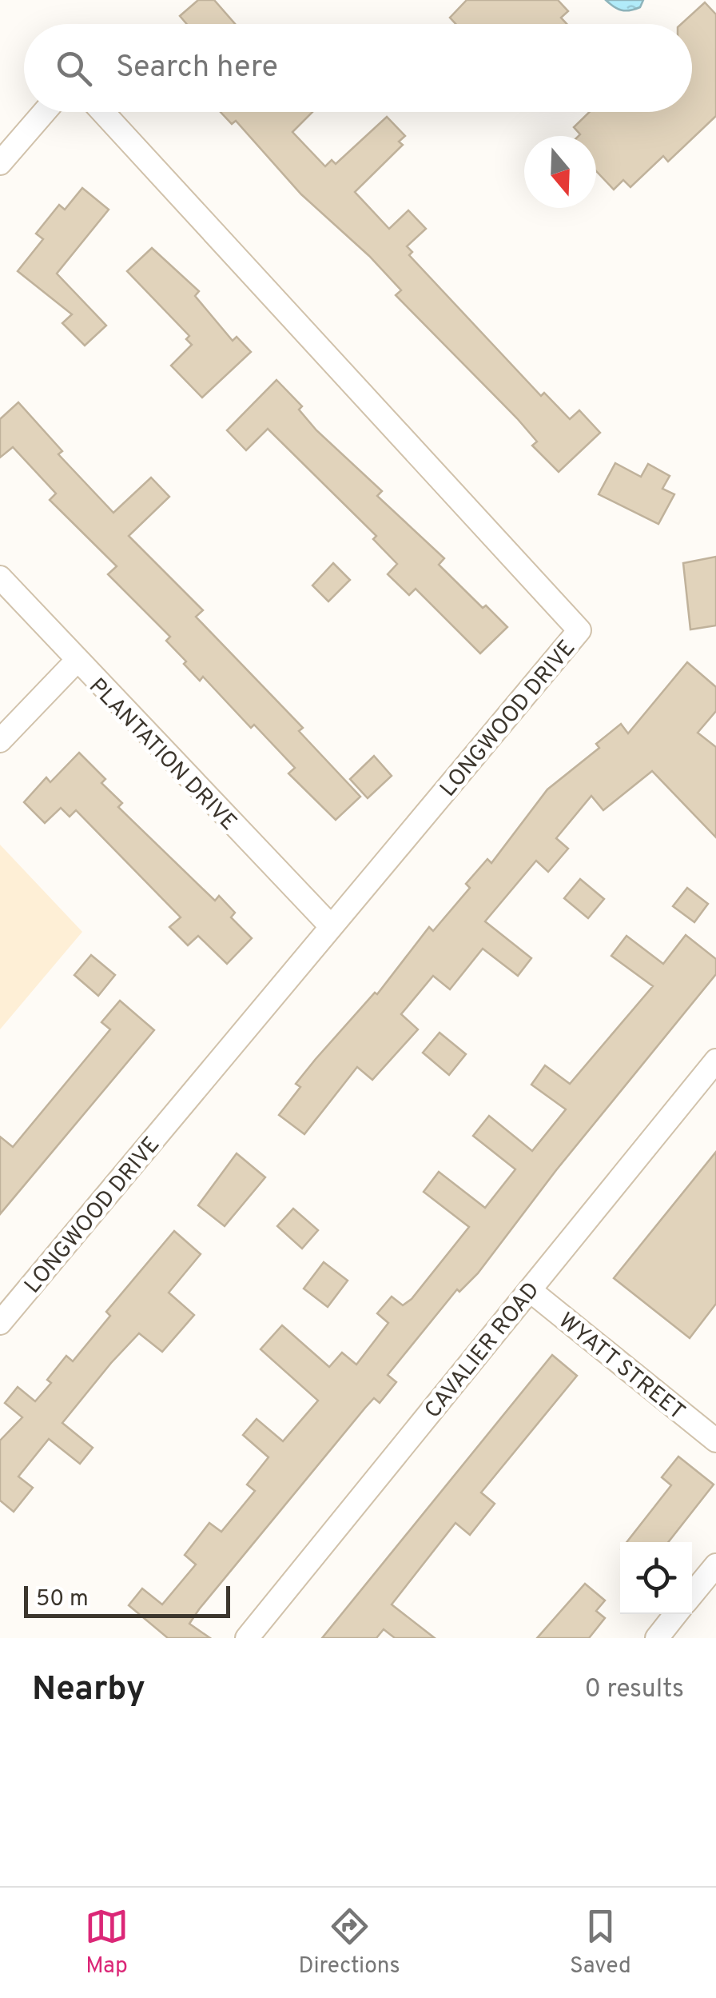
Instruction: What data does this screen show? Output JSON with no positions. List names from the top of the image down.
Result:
{
  "streets": {
    "street": [
      "LONGWOOD DRIVE",
      "PLANTATION DRIVE",
      "CAVALIER ROAD",
      "WYATT STREET"
    ]
  },
  "crossings": [
    ["LONGWOOD DRIVE", "PLANTATION DRIVE"],
    ["CAVALIER ROAD", "WYATT STREET"]
  ],
  "scale_bar": "50 m",
  "north": "bottom",
  "page": {
    "search": "Search here",
    "scale": "50 m",
    "heading": ["Nearby", "0 results"],
    "nav": ["Map", "Directions", "Saved"]
  }
}
